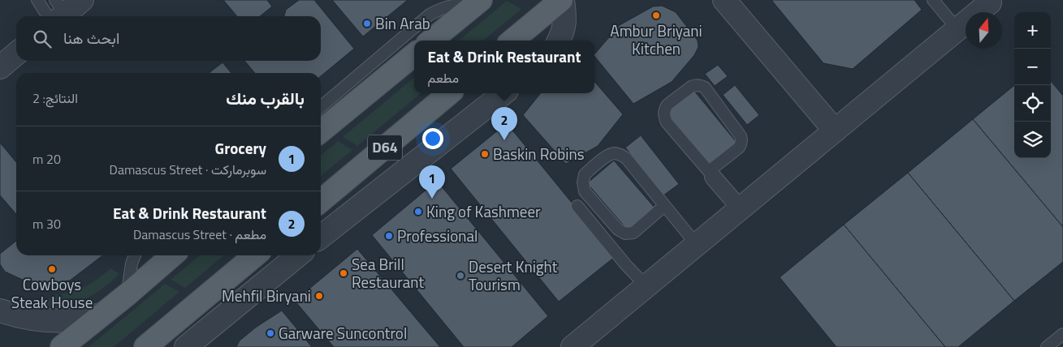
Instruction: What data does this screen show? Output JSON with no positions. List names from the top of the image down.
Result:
{
  "streets": {
    "main road": ["D64"]
  },
  "places": [
    "Ambur Briyani Kitchen",
    "Bin Arab",
    "Baskin Robins",
    "King of Kashmeer",
    "Professional",
    "Cowboys Steak House",
    "Sea Brill Restaurant",
    "Desert Knight Tourism",
    "Mehfil Biryani",
    "Garware Suncontrol"
  ],
  "north": "top",
  "page": {
    "map_buttons": ["+", "−"],
    "search": "ابحث هنا",
    "popup": ["Eat & Drink Restaurant", "مطعم"],
    "heading": ["بالقرب منك", "النتائج: 2"],
    "pins": ["2", "1"],
    "list": [
      {
        "mark": "1",
        "name": "Grocery",
        "note": "سوبرماركت · Damascus Street",
        "value": "20 m"
      },
      {
        "mark": "2",
        "name": "Eat & Drink Restaurant",
        "note": "مطعم · Damascus Street",
        "value": "30 m"
      }
    ]
  }
}
